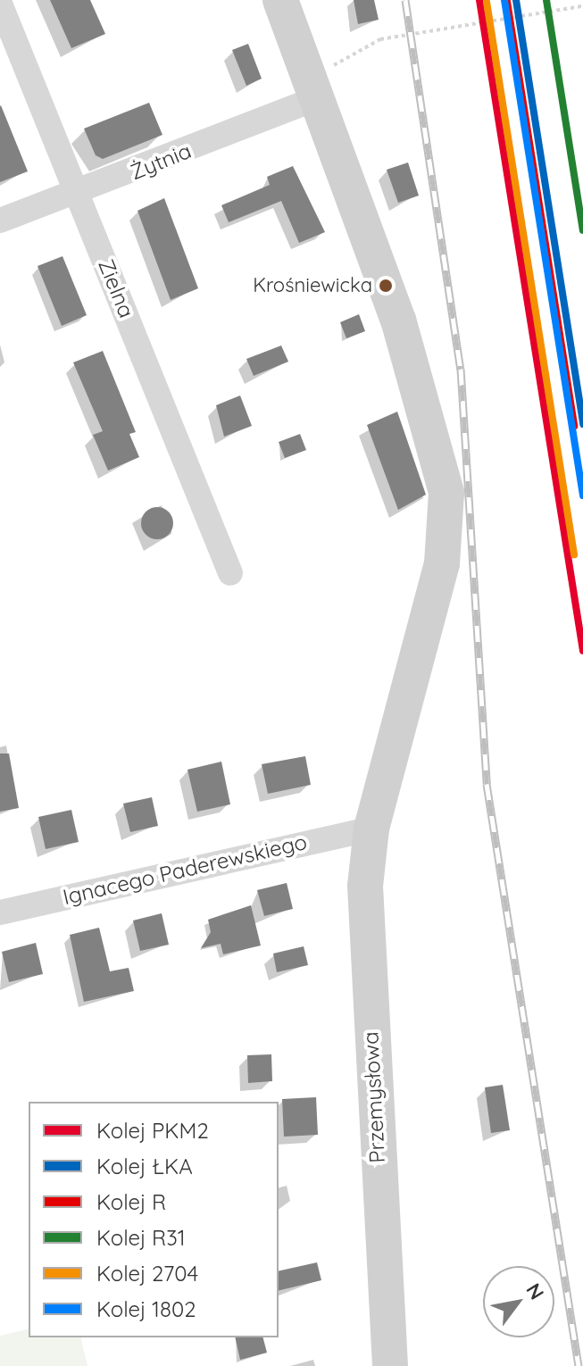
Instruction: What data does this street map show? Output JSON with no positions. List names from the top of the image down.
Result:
{
  "streets": {
    "street": [
      "Żytnia",
      "Zielna",
      "Ignacego Paderewskiego",
      "Przemysłowa"
    ]
  },
  "crossings": [
    ["Żytnia", "Zielna"],
    ["Ignacego Paderewskiego", "Przemysłowa"]
  ],
  "places": ["Krośniewicka"],
  "lines": [
    "rail line PKM2",
    "rail line ŁKA",
    "rail line R31",
    "rail line 1802",
    "rail line R",
    "rail line 2704"
  ],
  "legend": [
    "Kolej PKM2",
    "Kolej ŁKA",
    "Kolej R",
    "Kolej R31",
    "Kolej 2704",
    "Kolej 1802"
  ],
  "north": "top right"
}
